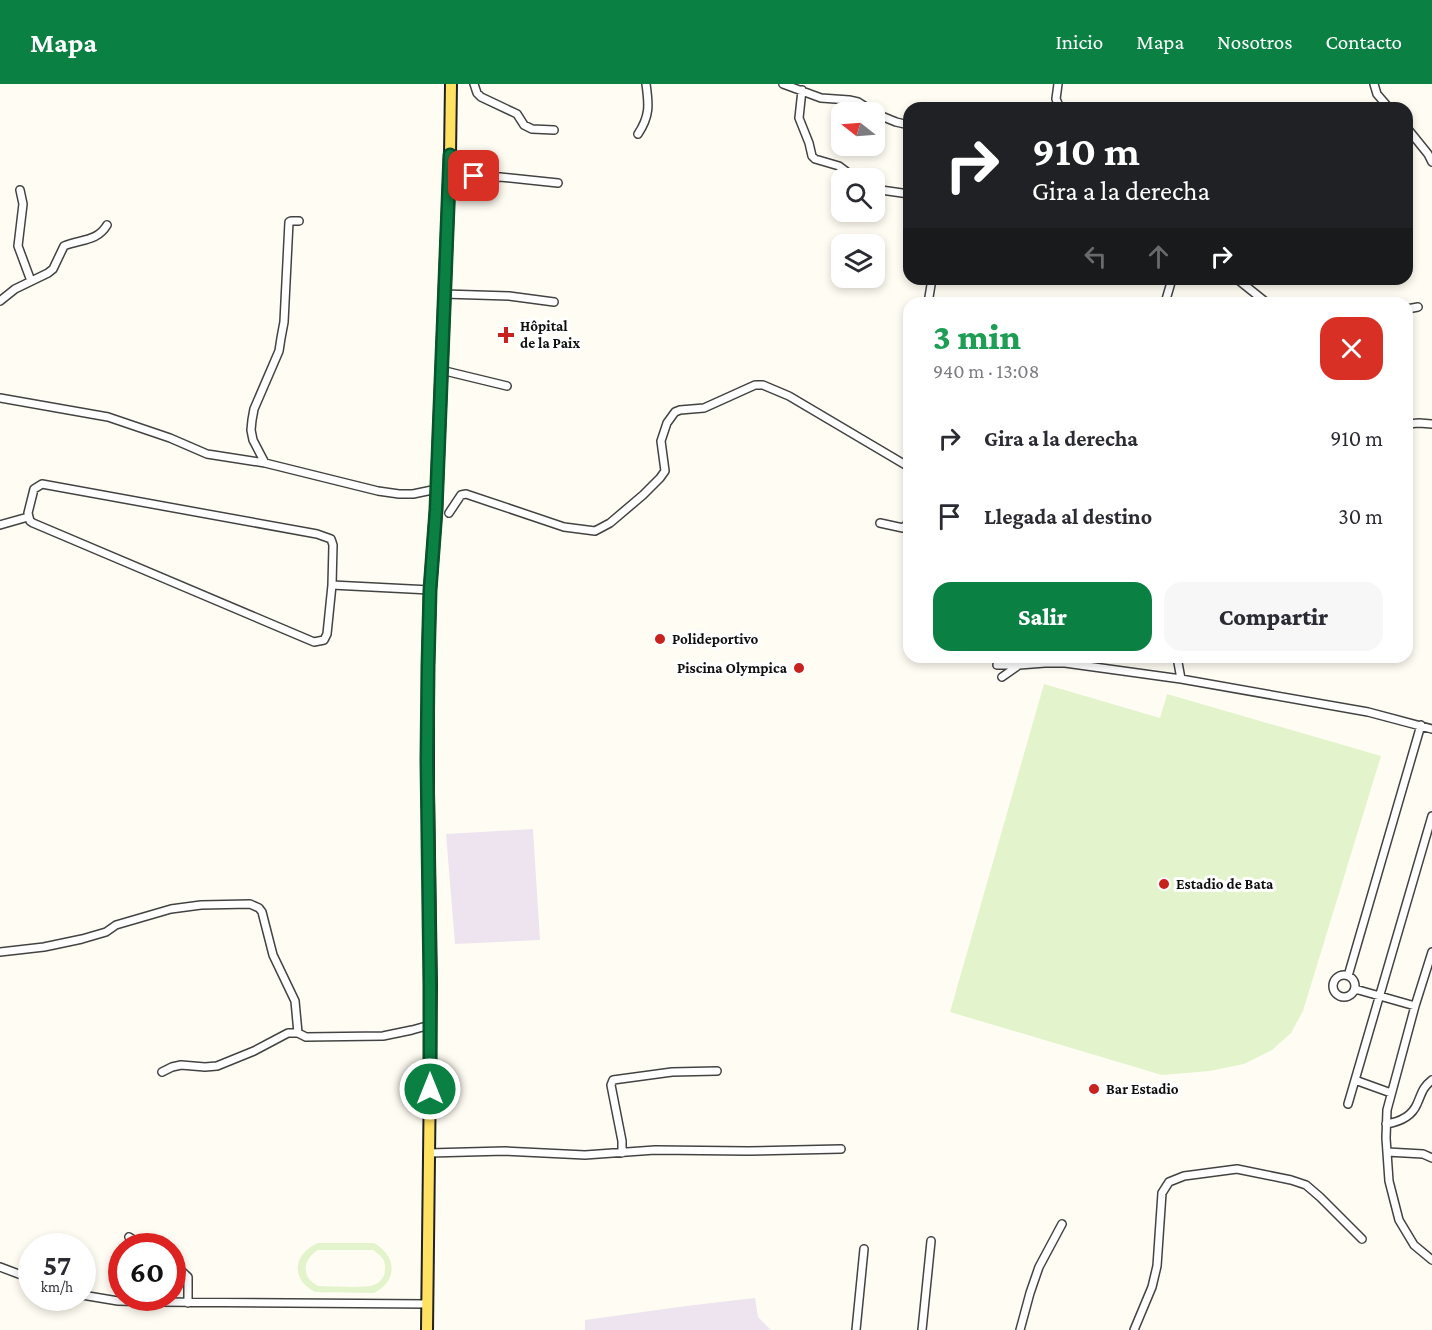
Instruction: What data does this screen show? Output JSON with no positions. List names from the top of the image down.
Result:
{
  "places": {
    "health": ["Hôpital de la Paix"],
    "other": [
      "Polideportivo",
      "Piscina Olympica",
      "Estadio de Bata",
      "Bar Estadio"
    ]
  },
  "north": "left",
  "page": {
    "header": "Mapa",
    "nav": [
      "Inicio",
      "Mapa",
      "Nosotros",
      "Contacto"
    ],
    "turn": ["910 m", "Gira a la derecha"],
    "heading": ["3 min", "940 m · 13:08"],
    "list": [
      {
        "name": "Gira a la derecha",
        "value": "910 m"
      },
      {
        "name": "Llegada al destino",
        "value": "30 m"
      }
    ],
    "buttons": ["Salir", "Compartir"],
    "speed": "57 km/h",
    "limit": "60"
  }
}
